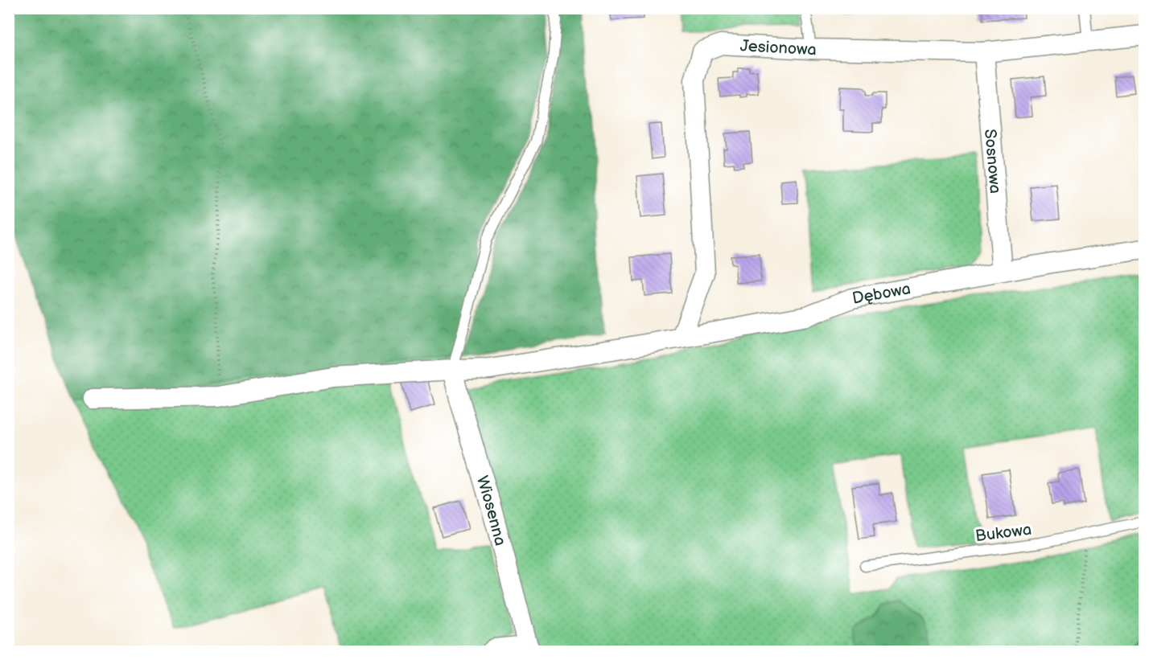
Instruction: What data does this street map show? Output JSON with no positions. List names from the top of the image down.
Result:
{
  "streets": {
    "street": [
      "Jesionowa",
      "Sosnowa",
      "Dębowa",
      "Wiosenna"
    ],
    "lane": ["Bukowa"]
  },
  "crossings": [
    ["Jesionowa", "Sosnowa"],
    ["Jesionowa", "Dębowa"],
    ["Sosnowa", "Dębowa"],
    ["Dębowa", "Wiosenna"]
  ]
}
